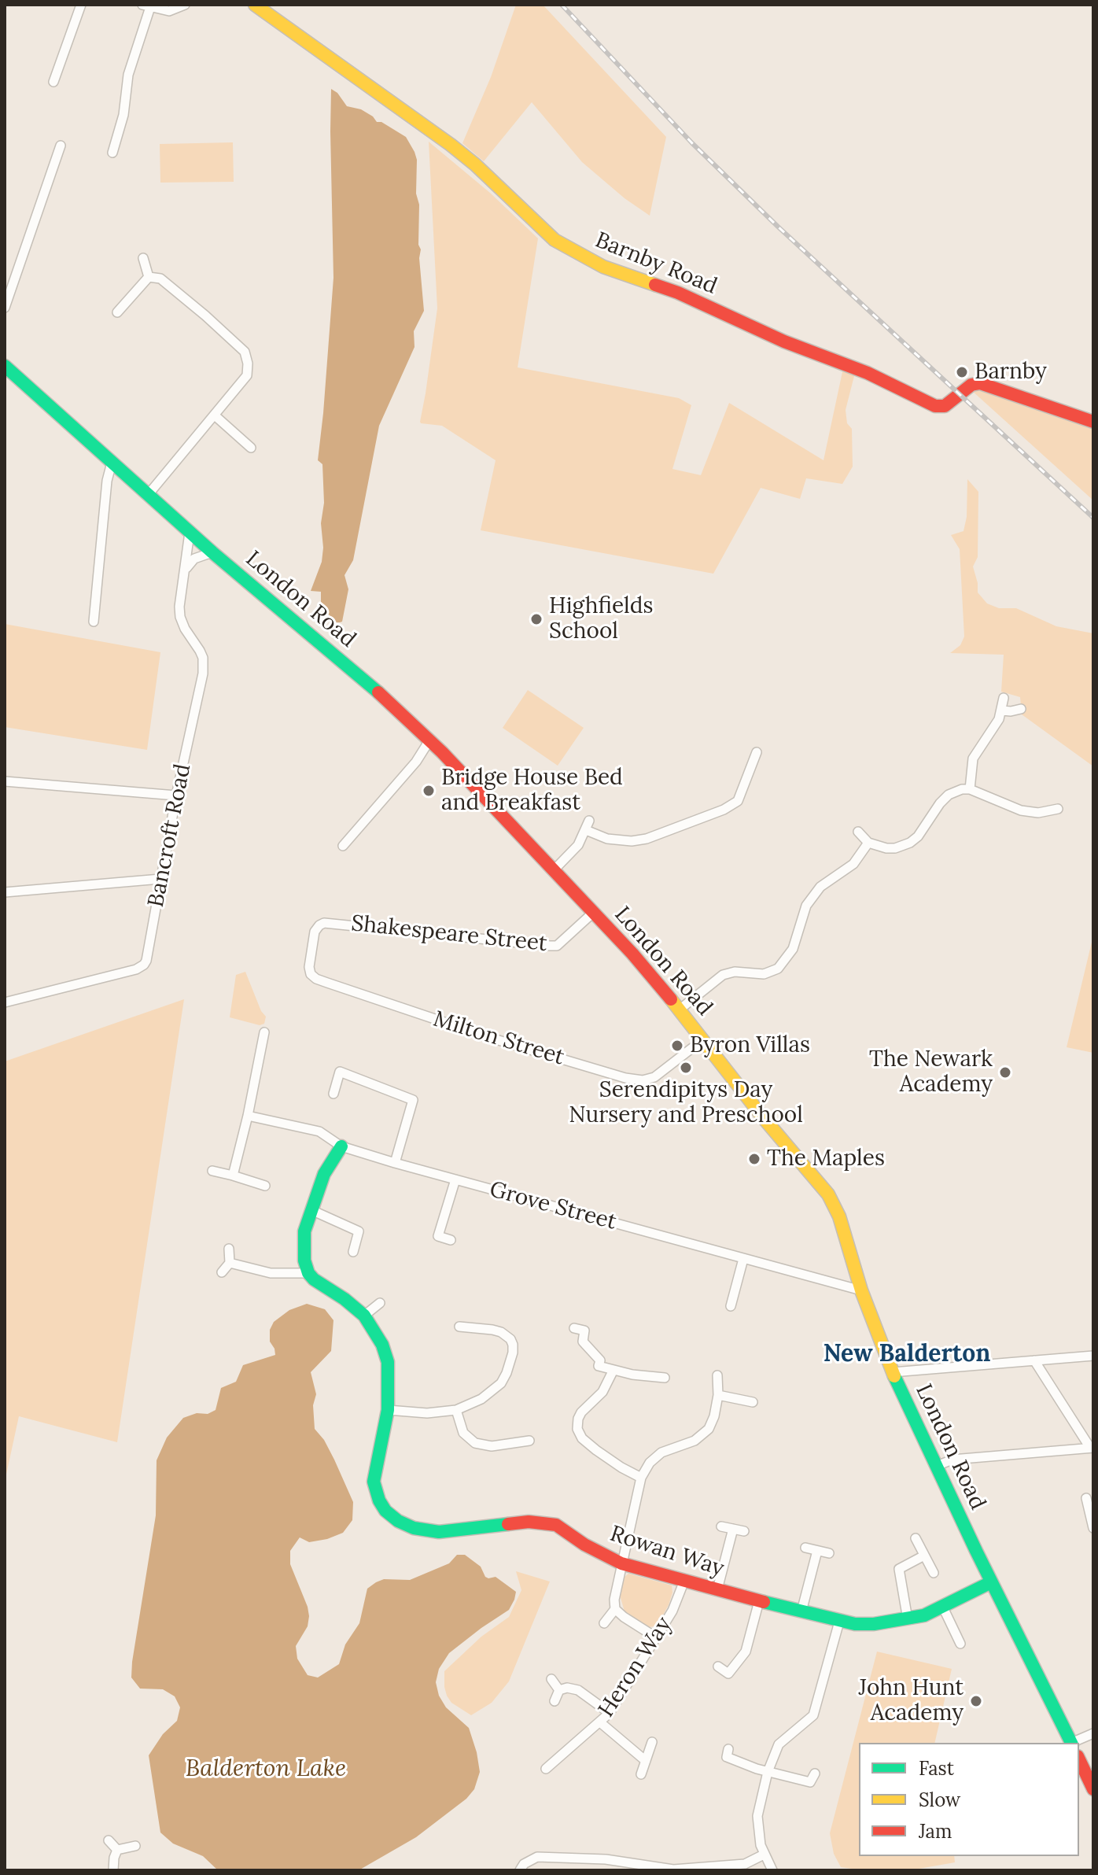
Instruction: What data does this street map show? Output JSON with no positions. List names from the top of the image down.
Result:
{
  "streets": {
    "street": [
      "Barnby Road",
      "London Road",
      "Bancroft Road",
      "Shakespeare Street",
      "Milton Street",
      "Grove Street",
      "Rowan Way",
      "Heron Way"
    ]
  },
  "crossings": [
    ["London Road", "Bancroft Road"],
    ["London Road", "Shakespeare Street"],
    ["London Road", "Milton Street"],
    ["London Road", "Grove Street"],
    ["London Road", "Rowan Way"],
    ["Shakespeare Street", "Milton Street"],
    ["Rowan Way", "Heron Way"]
  ],
  "districts": ["New Balderton"],
  "water": ["Balderton Lake"],
  "places": [
    "Barnby",
    "Highfields School",
    "Bridge House Bed and Breakfast",
    "Byron Villas",
    "Serendipitys Day Nursery and Preschool",
    "The Newark Academy",
    "The Maples",
    "John Hunt Academy"
  ],
  "legend": ["Fast", "Slow", "Jam"]
}
